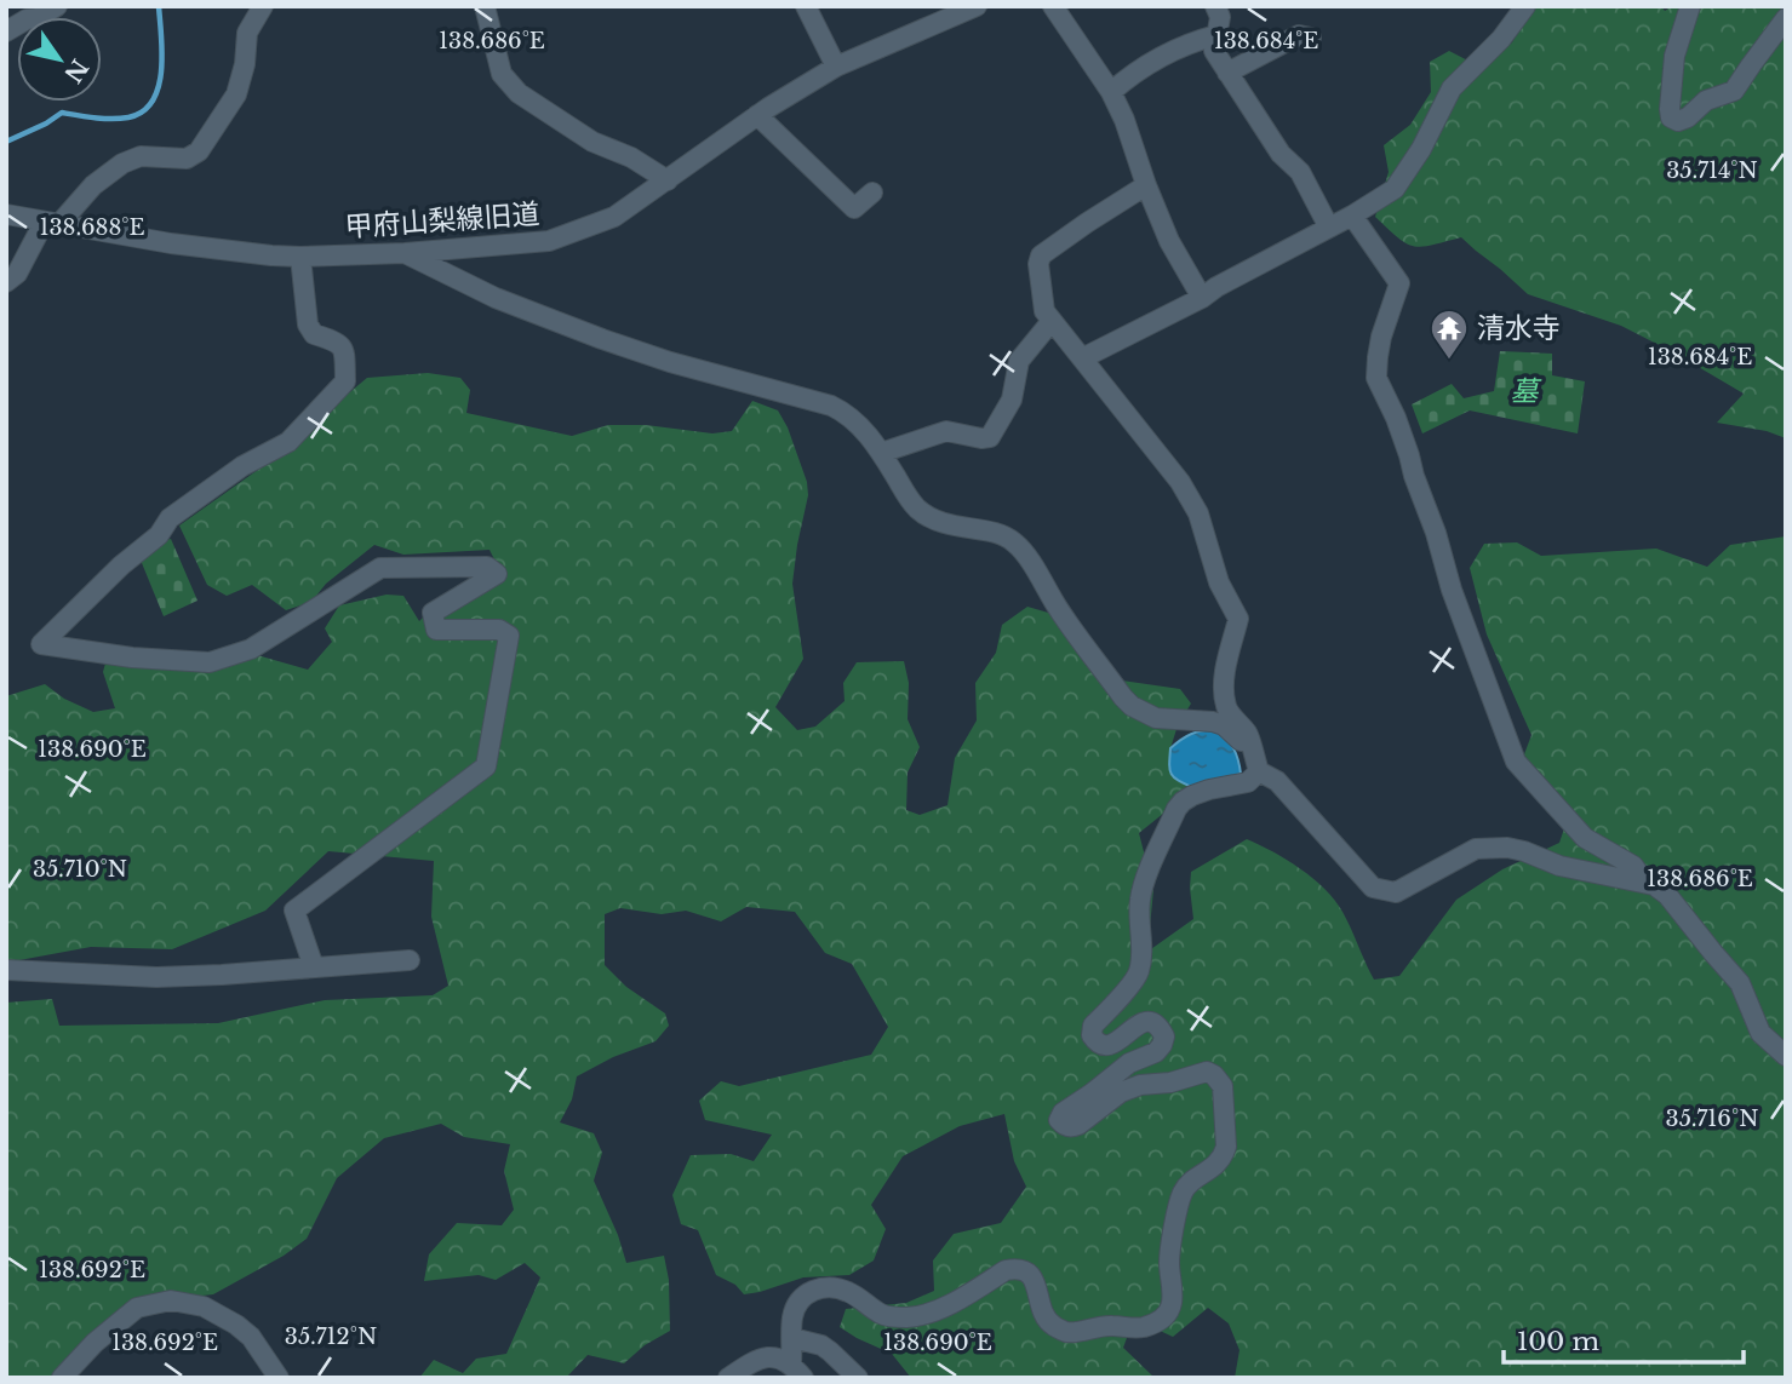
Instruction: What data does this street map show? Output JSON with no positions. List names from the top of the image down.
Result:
{
  "streets": {
    "street": ["甲府山梨線旧道"]
  },
  "parks": ["墓"],
  "places": {
    "temple": ["清水寺"]
  },
  "scale_bar": "100 m",
  "north": "bottom right",
  "coordinates": [
    "138.686°E",
    "138.684°E",
    "35.714°N",
    "138.688°E",
    "138.690°E",
    "35.710°N",
    "35.716°N",
    "138.692°E",
    "35.712°N"
  ]
}
